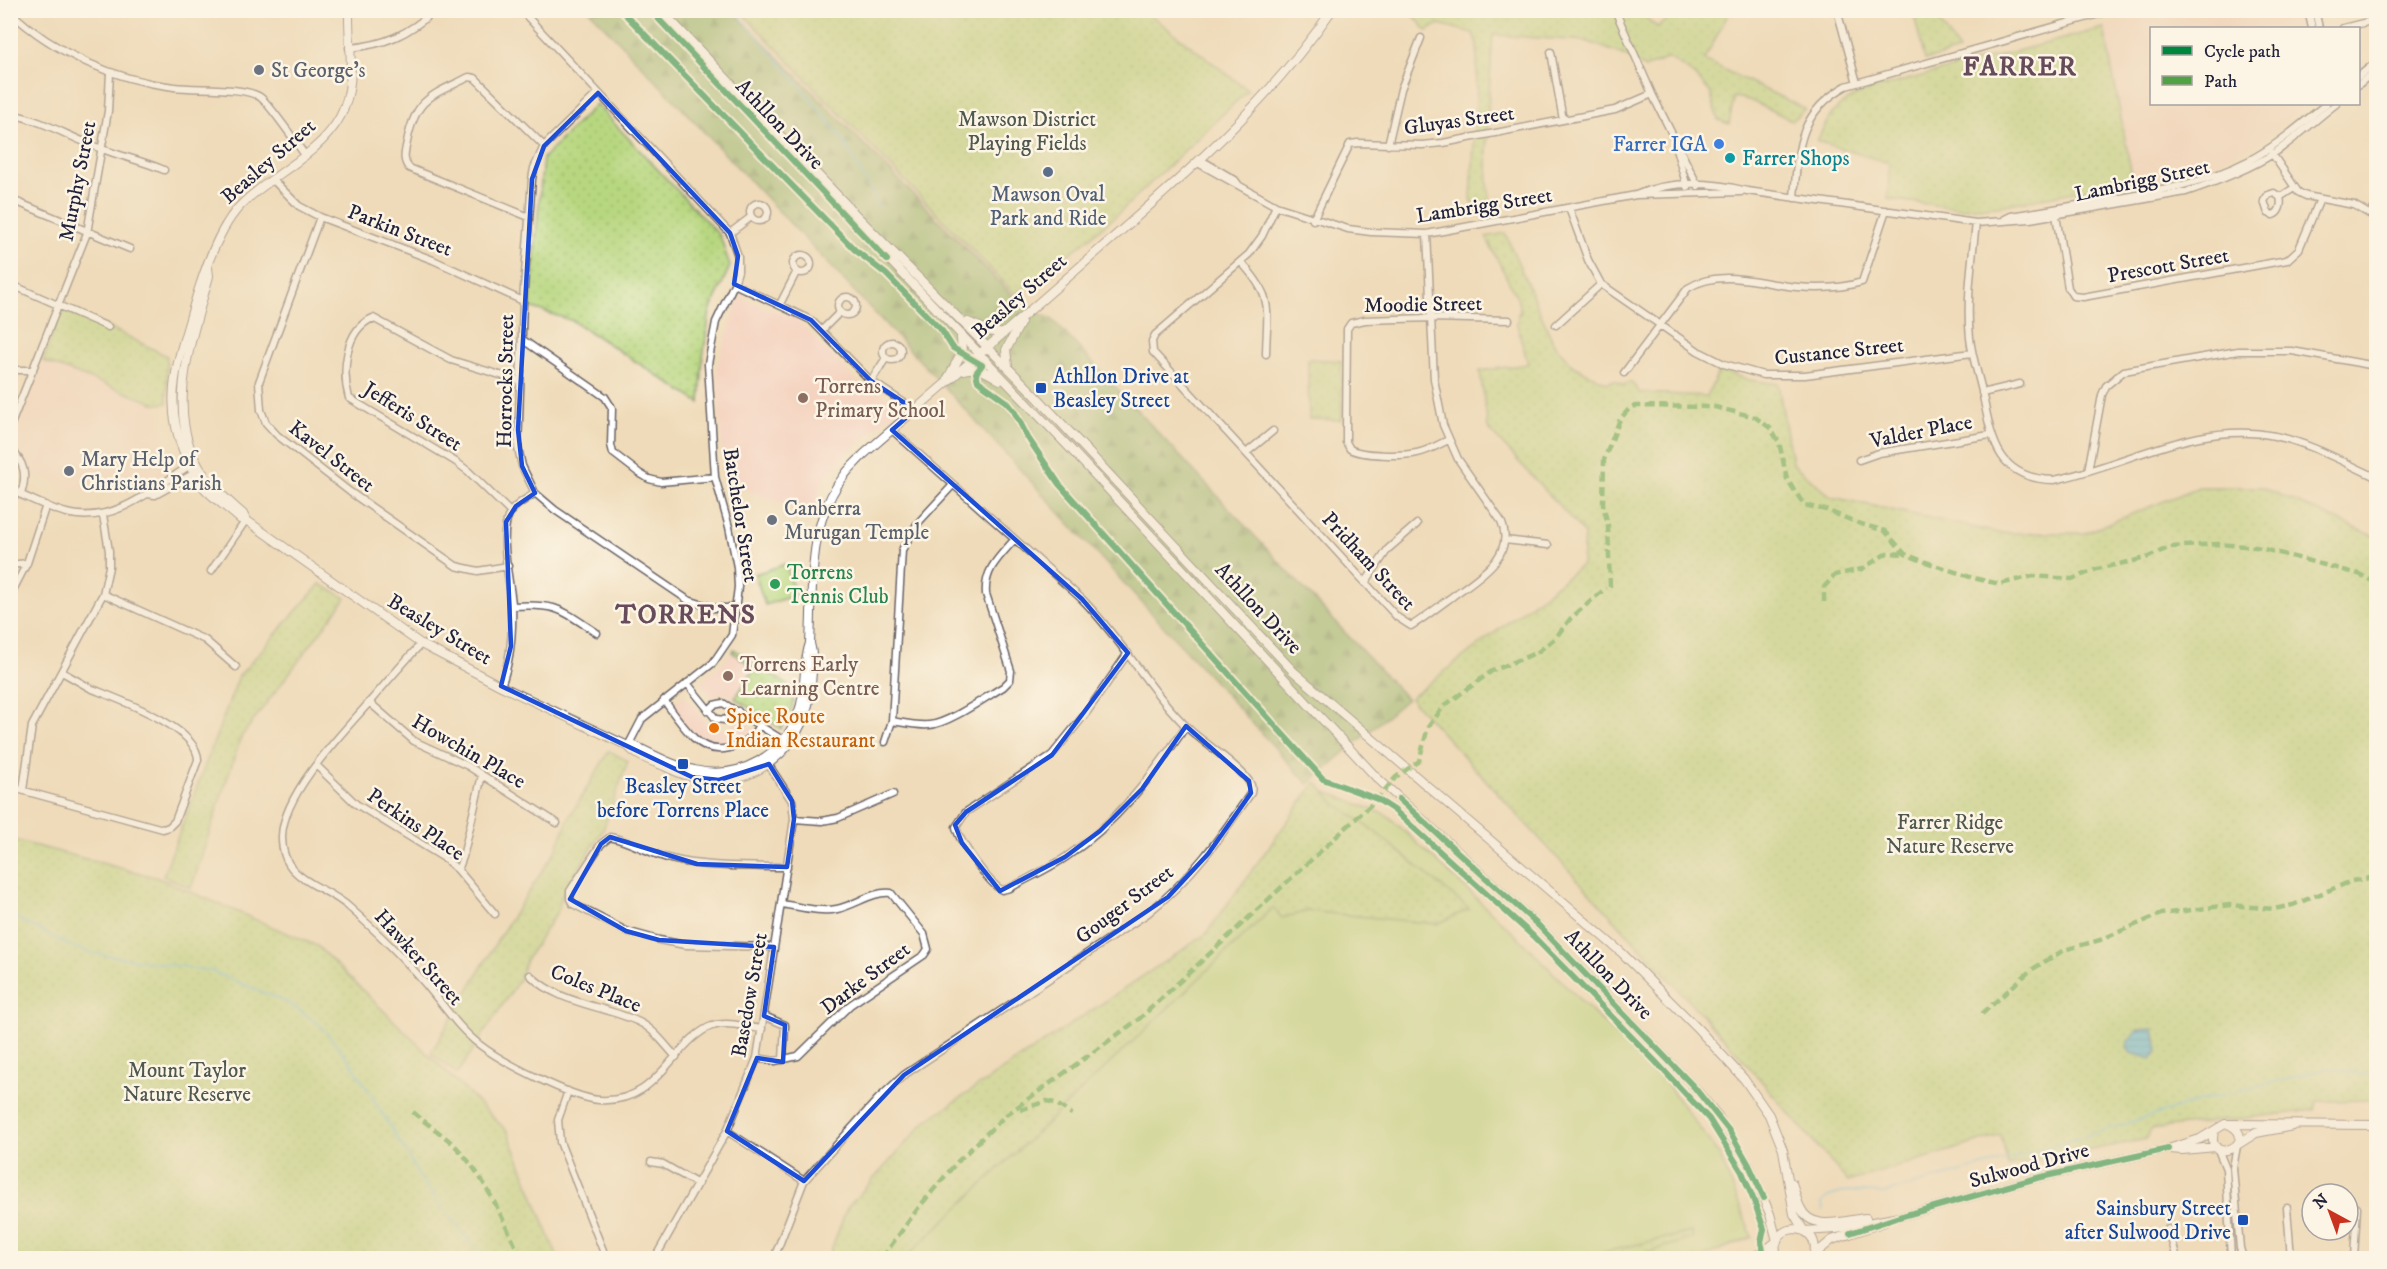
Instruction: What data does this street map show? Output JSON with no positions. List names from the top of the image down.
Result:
{
  "streets": {
    "main road": ["Athllon Drive", "Beasley Street", "Sulwood Drive"],
    "street": [
      "Gluyas Street",
      "Lambrigg Street",
      "Murphy Street",
      "Parkin Street",
      "Prescott Street",
      "Moodie Street",
      "Custance Street",
      "Horrocks Street",
      "Jefferis Street",
      "Valder Place",
      "Kavel Street",
      "Batchelor Street",
      "Pridham Street",
      "Howchin Place",
      "Perkins Place",
      "Gouger Street",
      "Hawker Street",
      "Darke Street",
      "Coles Place",
      "Basedow Street"
    ]
  },
  "crossings": [
    ["Gluyas Street", "Lambrigg Street"],
    ["Athllon Drive", "Beasley Street"],
    ["Athllon Drive", "Sulwood Drive"],
    ["Beasley Street", "Lambrigg Street"],
    ["Beasley Street", "Parkin Street"],
    ["Beasley Street", "Batchelor Street"],
    ["Beasley Street", "Gouger Street"],
    ["Beasley Street", "Hawker Street"],
    ["Beasley Street", "Basedow Street"],
    ["Lambrigg Street", "Prescott Street"],
    ["Lambrigg Street", "Custance Street"],
    ["Lambrigg Street", "Pridham Street"],
    ["Parkin Street", "Horrocks Street"],
    ["Parkin Street", "Kavel Street"],
    ["Horrocks Street", "Jefferis Street"],
    ["Horrocks Street", "Batchelor Street"],
    ["Howchin Place", "Hawker Street"],
    ["Perkins Place", "Hawker Street"],
    ["Hawker Street", "Coles Place"],
    ["Hawker Street", "Basedow Street"],
    ["Darke Street", "Basedow Street"]
  ],
  "districts": ["FARRER", "TORRENS"],
  "parks": ["Mawson District Playing Fields", "Farrer Ridge Nature Reserve", "Mount Taylor Nature Reserve"],
  "places": {
    "other": [
      "St George’s",
      "Farrer IGA",
      "Farrer Shops",
      "Mawson Oval Park and Ride",
      "Torrens Primary School",
      "Mary Help of Christians Parish",
      "Canberra Murugan Temple",
      "Torrens Tennis Club",
      "Torrens Early Learning Centre",
      "Spice Route Indian Restaurant"
    ],
    "transit": ["Athllon Drive at Beasley Street", "Beasley Street before Torrens Place", "Sainsbury Street after Sulwood Drive"]
  },
  "legend": ["Cycle path", "Path"],
  "north": "top left"
}
